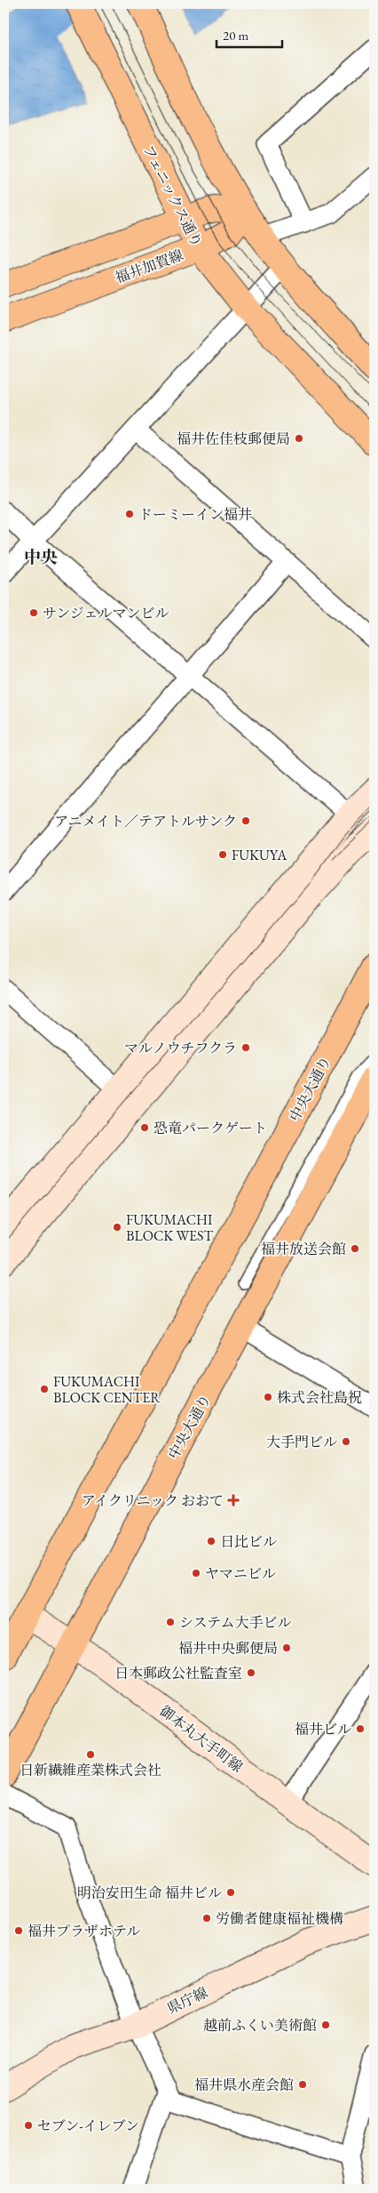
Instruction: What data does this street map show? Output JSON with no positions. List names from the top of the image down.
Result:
{
  "streets": {
    "main road": ["フェニックス通り", "福井加賀線", "中央大通り"],
    "street": ["御本丸大手町線", "県庁線"]
  },
  "crossings": [
    ["フェニックス通り", "福井加賀線"],
    ["中央大通り", "御本丸大手町線"]
  ],
  "districts": ["中央"],
  "places": {
    "other": [
      "福井佐佳枝郵便局",
      "ドーミーイン福井",
      "サンジェルマンビル",
      "アニメイト／テアトルサンク",
      "FUKUYA",
      "マルノウチフクラ",
      "恐竜パークゲート",
      "FUKUMACHI BLOCK WEST",
      "福井放送会館",
      "FUKUMACHI BLOCK CENTER",
      "株式会社島祝",
      "大手門ビル",
      "日比ビル",
      "ヤマニビル",
      "システム大手ビル",
      "福井中央郵便局",
      "日本郵政公社監査室",
      "福井ビル",
      "日新繊維産業株式会社",
      "明治安田生命 福井ビル",
      "労働者健康福祉機構",
      "福井プラザホテル",
      "越前ふくい美術館",
      "福井県水産会館",
      "セブン-イレブン"
    ],
    "health": ["アイクリニック おおて"]
  },
  "scale_bar": "20 m"
}
